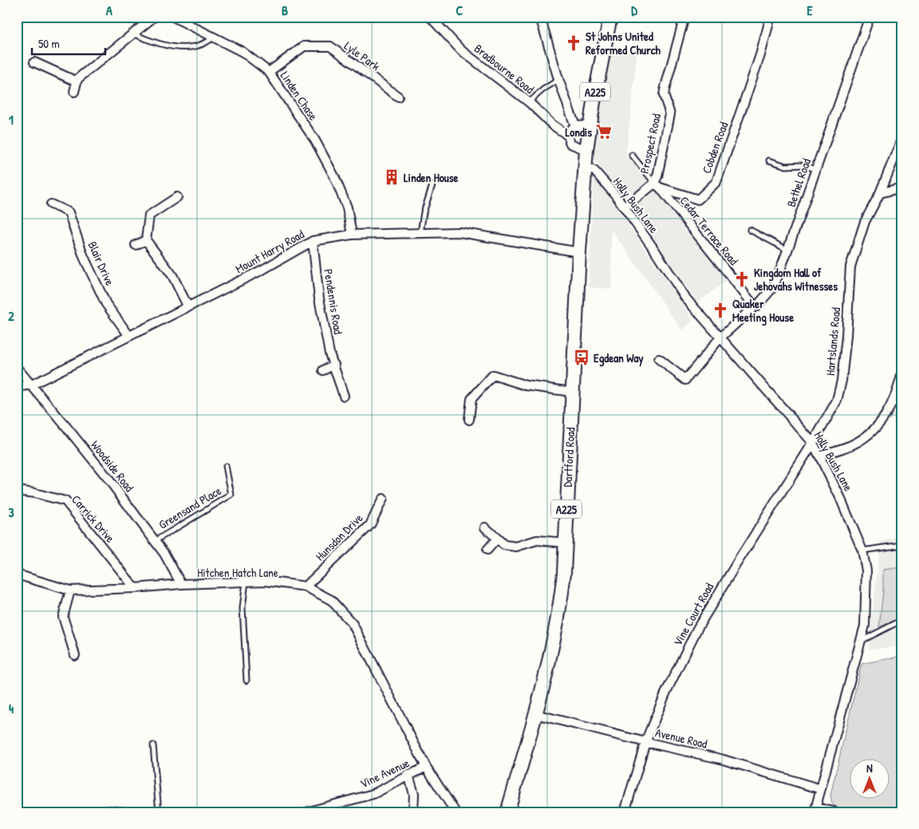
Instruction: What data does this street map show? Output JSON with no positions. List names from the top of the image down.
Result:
{
  "streets": {
    "main road": ["A225", "Dartford Road"],
    "street": [
      "Lyle Park",
      "Bradbourne Road",
      "Linden Chase",
      "Prospect Road",
      "Cobden Road",
      "Bethel Road",
      "Holly Bush Lane",
      "Cedar Terrace Road",
      "Mount Harry Road",
      "Blair Drive",
      "Pendennis Road",
      "Hartslands Road",
      "Woodside Road",
      "Carrick Drive",
      "Hunsdon Drive",
      "Hitchen Hatch Lane",
      "Vine Court Road",
      "Avenue Road",
      "Vine Avenue"
    ],
    "lane": ["Greensand Place"]
  },
  "crossings": [
    ["Lyle Park", "Linden Chase"],
    ["Bradbourne Road", "A225"],
    ["A225", "Holly Bush Lane"],
    ["A225", "Dartford Road"],
    ["Linden Chase", "Mount Harry Road"],
    ["Prospect Road", "Cobden Road"],
    ["Prospect Road", "Cedar Terrace Road"],
    ["Cobden Road", "Cedar Terrace Road"],
    ["Bethel Road", "Holly Bush Lane"],
    ["Bethel Road", "Cedar Terrace Road"],
    ["Holly Bush Lane", "Hartslands Road"],
    ["Holly Bush Lane", "Dartford Road"],
    ["Holly Bush Lane", "Vine Court Road"],
    ["Holly Bush Lane", "Avenue Road"],
    ["Mount Harry Road", "Blair Drive"],
    ["Mount Harry Road", "Pendennis Road"],
    ["Mount Harry Road", "Dartford Road"],
    ["Mount Harry Road", "Woodside Road"],
    ["Hartslands Road", "Vine Court Road"],
    ["Dartford Road", "Avenue Road"],
    ["Woodside Road", "Greensand Place"],
    ["Woodside Road", "Hitchen Hatch Lane"],
    ["Carrick Drive", "Hitchen Hatch Lane"],
    ["Hunsdon Drive", "Hitchen Hatch Lane"],
    ["Hitchen Hatch Lane", "Vine Avenue"],
    ["Vine Court Road", "Avenue Road"]
  ],
  "places": {
    "church": ["St Johns United Reformed Church", "Kingdom Hall of Jehovahs Witnesses", "Quaker Meeting House"],
    "supermarket": ["Londis"],
    "building": ["Linden House"],
    "bus stop": ["Egdean Way"]
  },
  "scale_bar": "50 m",
  "north": "top",
  "grid": {
    "columns": [
      "A",
      "B",
      "C",
      "D",
      "E"
    ],
    "rows": [
      "1",
      "2",
      "3",
      "4"
    ]
  }
}
